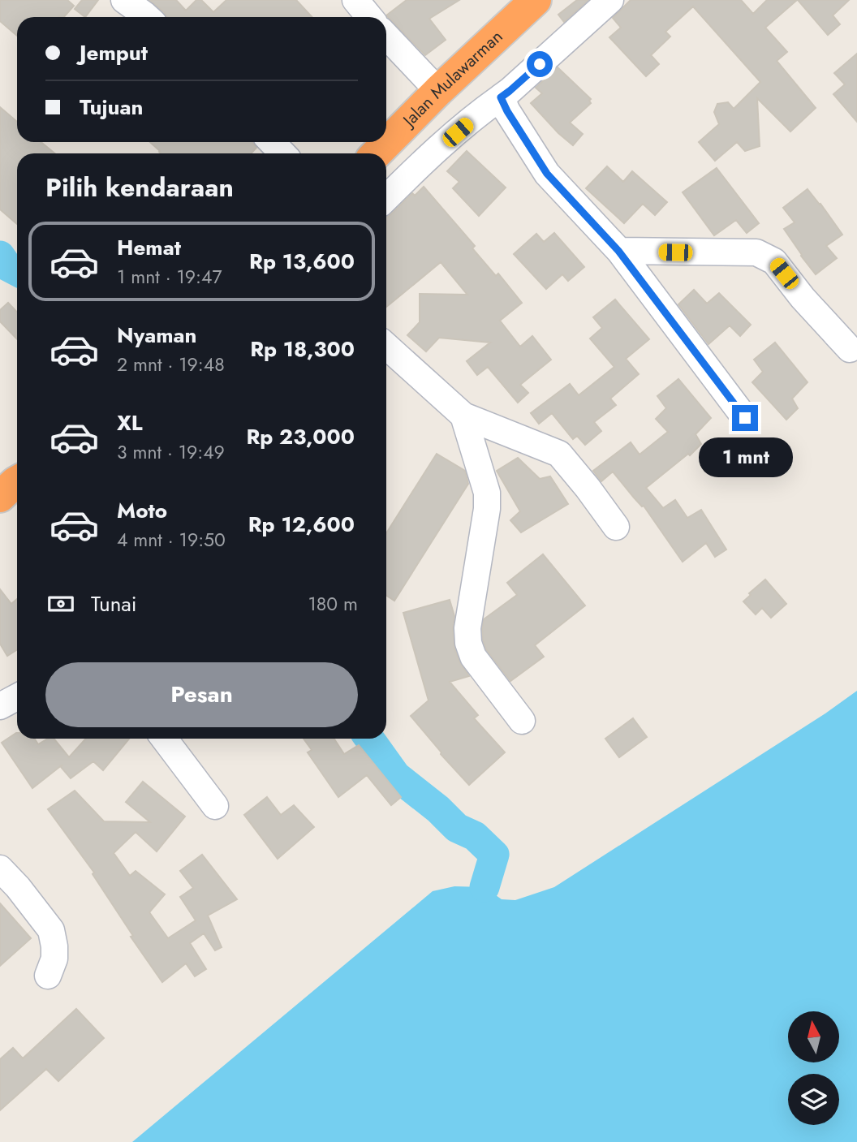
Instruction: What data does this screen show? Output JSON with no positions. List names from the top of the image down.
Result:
{
  "streets": {
    "highway": ["Jalan Mulawarman"]
  },
  "north": "top",
  "page": {
    "banner": ["Jemput", "Tujuan"],
    "heading": "Pilih kendaraan",
    "list": [
      {
        "name": "Hemat",
        "note": "1 mnt · 19:47",
        "value": "Rp 13,600"
      },
      {
        "name": "Nyaman",
        "note": "2 mnt · 19:48",
        "value": "Rp 18,300"
      },
      {
        "name": "XL",
        "note": "3 mnt · 19:49",
        "value": "Rp 23,000"
      },
      {
        "name": "Moto",
        "note": "4 mnt · 19:50",
        "value": "Rp 12,600"
      }
    ],
    "bubble": "1 mnt",
    "pay": ["Tunai", "180 m"],
    "buttons": "Pesan"
  }
}
